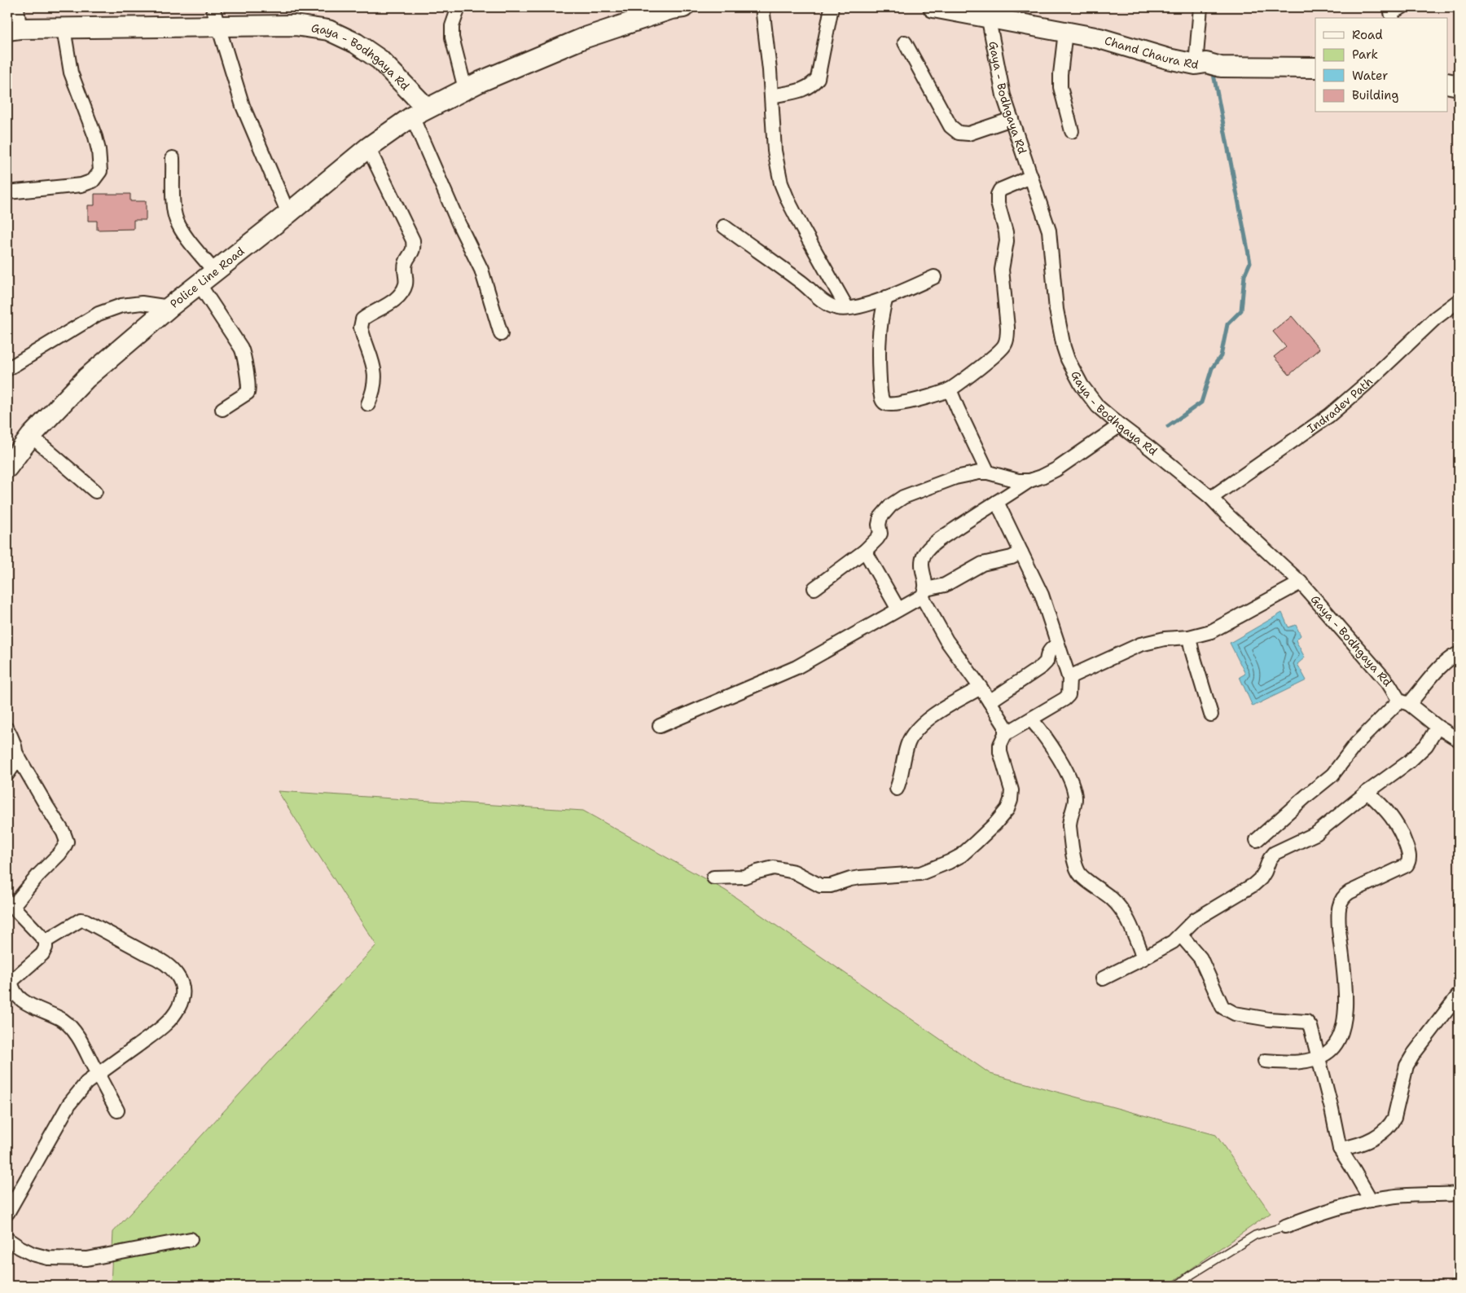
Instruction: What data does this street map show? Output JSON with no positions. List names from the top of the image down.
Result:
{
  "streets": {
    "street": [
      "Chand Chaura Rd",
      "Gaya - Bodhgaya Rd",
      "Police Line Road",
      "Indradev Path"
    ]
  },
  "crossings": [
    ["Chand Chaura Rd", "Gaya - Bodhgaya Rd"],
    ["Gaya - Bodhgaya Rd", "Police Line Road"],
    ["Gaya - Bodhgaya Rd", "Indradev Path"]
  ],
  "legend": [
    "Road",
    "Park",
    "Water",
    "Building"
  ]
}
